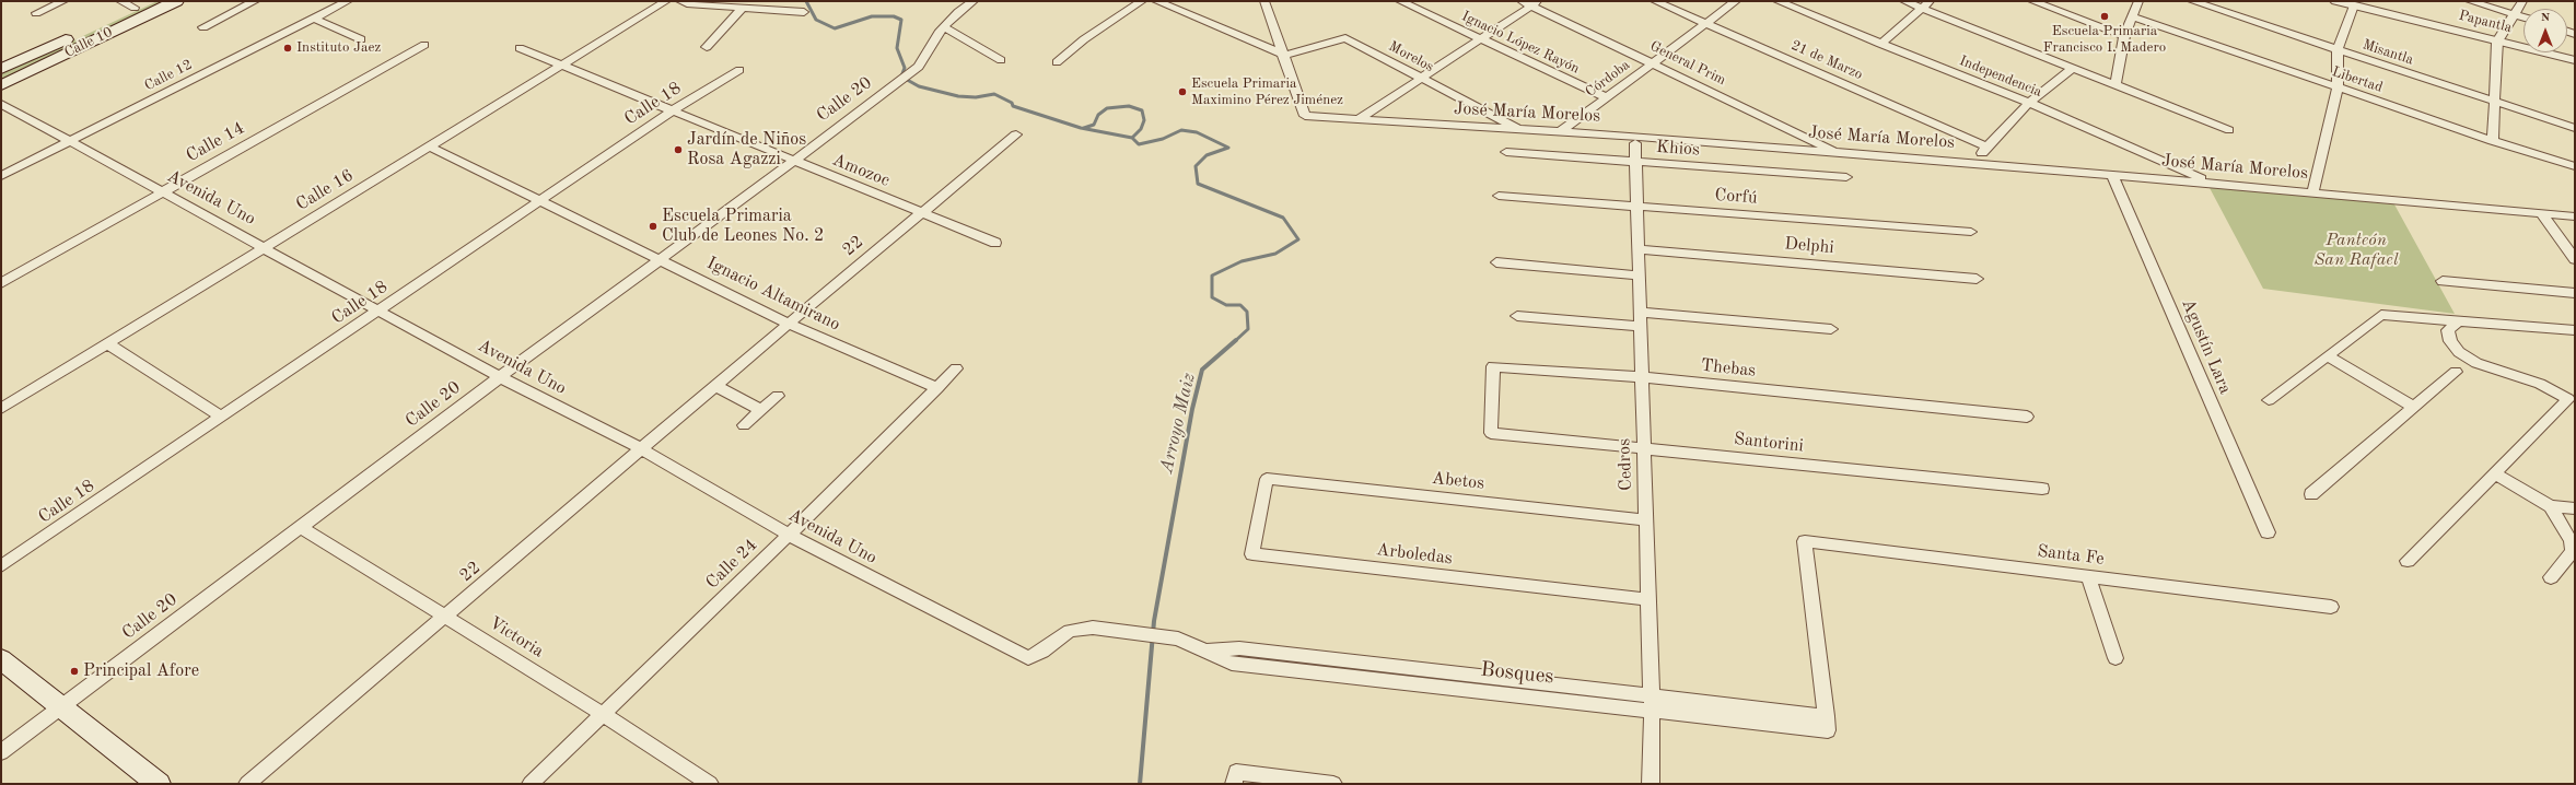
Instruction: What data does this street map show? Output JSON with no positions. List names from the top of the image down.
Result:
{
  "streets": {
    "main road": ["Calle 10"],
    "street": [
      "Papantla",
      "Ignacio López Rayón",
      "Misantla",
      "Morelos",
      "21 de Marzo",
      "General Prim",
      "Calle 12",
      "Independencia",
      "Córdoba",
      "Libertad",
      "Calle 20",
      "Calle 18",
      "José María Morelos",
      "Calle 14",
      "Khios",
      "Amozoc",
      "Calle 16",
      "Corfú",
      "Avenida Uno",
      "22",
      "Delphi",
      "Ignacio Altamirano",
      "Agustín Lara",
      "Thebas",
      "Santorini",
      "Cedros",
      "Abetos",
      "Arboledas",
      "Santa Fe",
      "Calle 24",
      "Victoria",
      "Bosques"
    ]
  },
  "crossings": [
    ["Ignacio López Rayón", "Córdoba"],
    ["Morelos", "José María Morelos"],
    ["21 de Marzo", "Córdoba"],
    ["General Prim", "Córdoba"],
    ["General Prim", "José María Morelos"],
    ["Calle 12", "Avenida Uno"],
    ["Independencia", "José María Morelos"],
    ["Córdoba", "José María Morelos"],
    ["Calle 20", "Amozoc"],
    ["Calle 20", "Avenida Uno"],
    ["Calle 20", "Ignacio Altamirano"],
    ["Calle 20", "Victoria"],
    ["Calle 18", "Amozoc"],
    ["Calle 18", "Avenida Uno"],
    ["Calle 18", "Ignacio Altamirano"],
    ["José María Morelos", "Agustín Lara"],
    ["Calle 14", "Avenida Uno"],
    ["Khios", "Cedros"],
    ["Amozoc", "Calle 16"],
    ["Amozoc", "22"],
    ["Calle 16", "Avenida Uno"],
    ["Calle 16", "Ignacio Altamirano"],
    ["Corfú", "Cedros"],
    ["Avenida Uno", "22"],
    ["Avenida Uno", "Calle 24"],
    ["Avenida Uno", "Bosques"],
    ["22", "Ignacio Altamirano"],
    ["22", "Victoria"],
    ["Delphi", "Cedros"],
    ["Ignacio Altamirano", "Calle 24"],
    ["Thebas", "Santorini"],
    ["Thebas", "Cedros"],
    ["Santorini", "Cedros"],
    ["Cedros", "Abetos"],
    ["Cedros", "Arboledas"],
    ["Cedros", "Bosques"],
    ["Abetos", "Arboledas"],
    ["Santa Fe", "Bosques"],
    ["Calle 24", "Victoria"]
  ],
  "water": ["Arroyo Maiz"],
  "parks": ["Panteón San Rafael"],
  "places": [
    "Escuela Primaria Francisco I. Madero",
    "Instituto Jaez",
    "Escuela Primaria Maximino Pérez Jiménez",
    "Jardín de Niños Rosa Agazzi",
    "Escuela Primaria Club de Leones No. 2",
    "Principal Afore"
  ],
  "north": "top"
}
